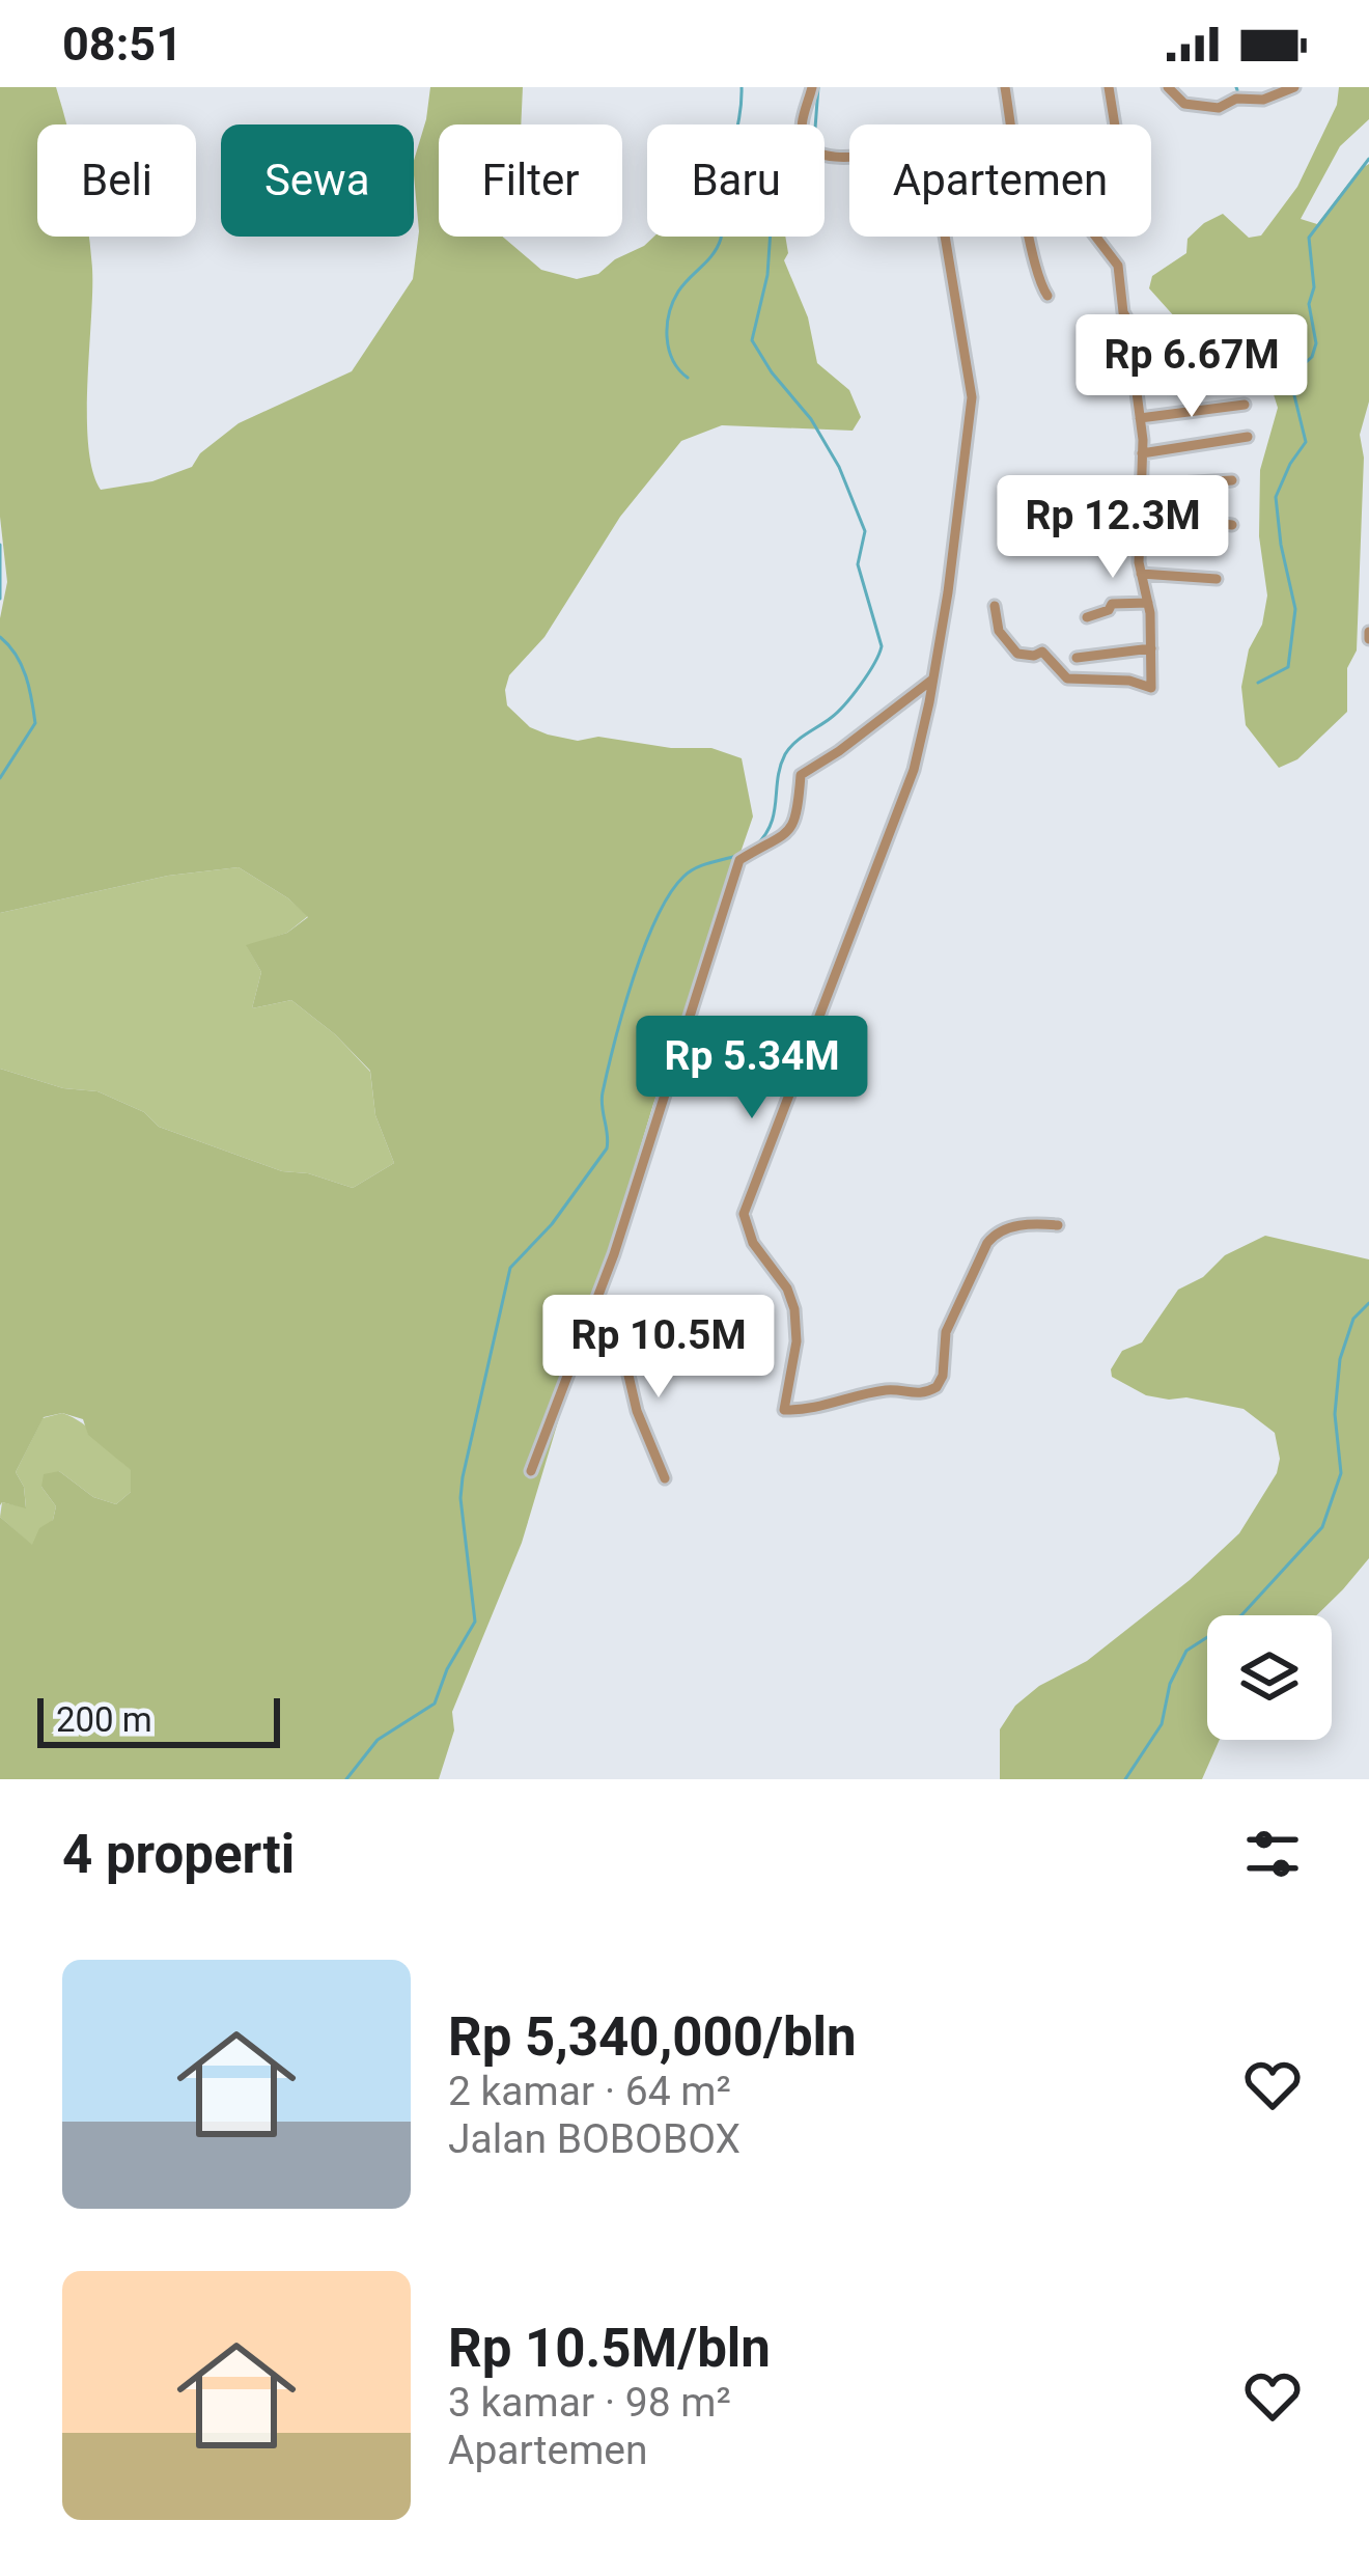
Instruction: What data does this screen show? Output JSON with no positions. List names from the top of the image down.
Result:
{
  "scale_bar": "200 m",
  "page": {
    "status": "08:51",
    "chip": [
      "Beli",
      "Sewa",
      "Filter",
      "Baru",
      "Apartemen"
    ],
    "price": [
      "Rp 6.67M",
      "Rp 12.3M",
      "Rp 5.34M",
      "Rp 10.5M"
    ],
    "scale": "200 m",
    "heading": "4 properti",
    "list": [
      {
        "name": "Rp 5,340,000/bln",
        "note": "2 kamar · 64 m² · Jalan BOBOBOX"
      },
      {
        "name": "Rp 10.5M/bln",
        "note": "3 kamar · 98 m² · Apartemen"
      }
    ]
  }
}
